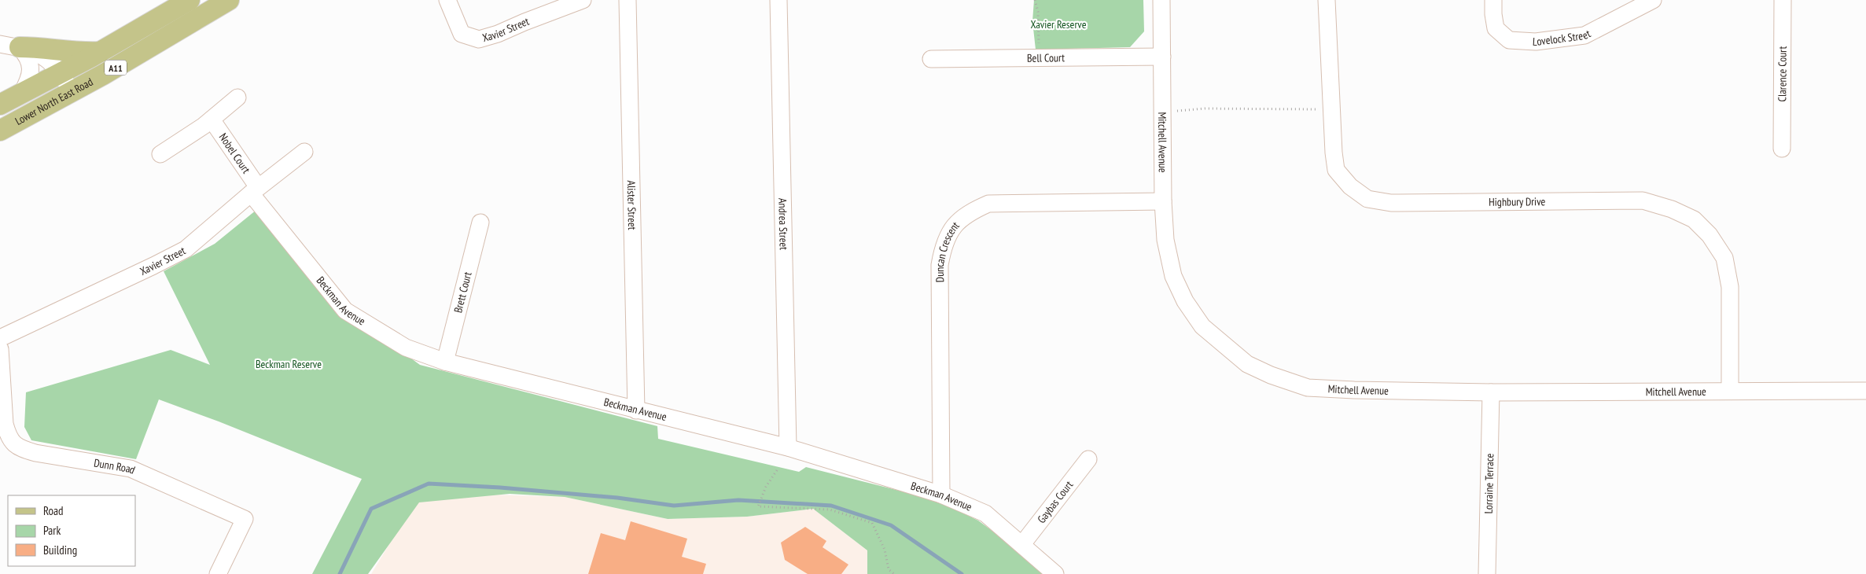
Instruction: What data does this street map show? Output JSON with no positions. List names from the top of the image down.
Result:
{
  "streets": {
    "main road": ["A11", "Lower North East Road"],
    "street": [
      "Xavier Street",
      "Lovelock Street",
      "Bell Court",
      "Clarence Court",
      "Mitchell Avenue",
      "Nobel Court",
      "Highbury Drive",
      "Alister Street",
      "Andrea Street",
      "Duncan Crescent",
      "Brett Court",
      "Beckman Avenue",
      "Dunn Road",
      "Lorraine Terrace",
      "Gaybas Court"
    ]
  },
  "crossings": [
    ["Xavier Street", "Nobel Court"],
    ["Xavier Street", "Beckman Avenue"],
    ["Bell Court", "Mitchell Avenue"],
    ["Mitchell Avenue", "Highbury Drive"],
    ["Mitchell Avenue", "Duncan Crescent"],
    ["Mitchell Avenue", "Lorraine Terrace"],
    ["Nobel Court", "Beckman Avenue"],
    ["Alister Street", "Beckman Avenue"],
    ["Andrea Street", "Beckman Avenue"],
    ["Duncan Crescent", "Beckman Avenue"],
    ["Brett Court", "Beckman Avenue"],
    ["Beckman Avenue", "Gaybas Court"]
  ],
  "parks": ["Xavier Reserve", "Beckman Reserve"],
  "legend": ["Road", "Park", "Building"]
}
